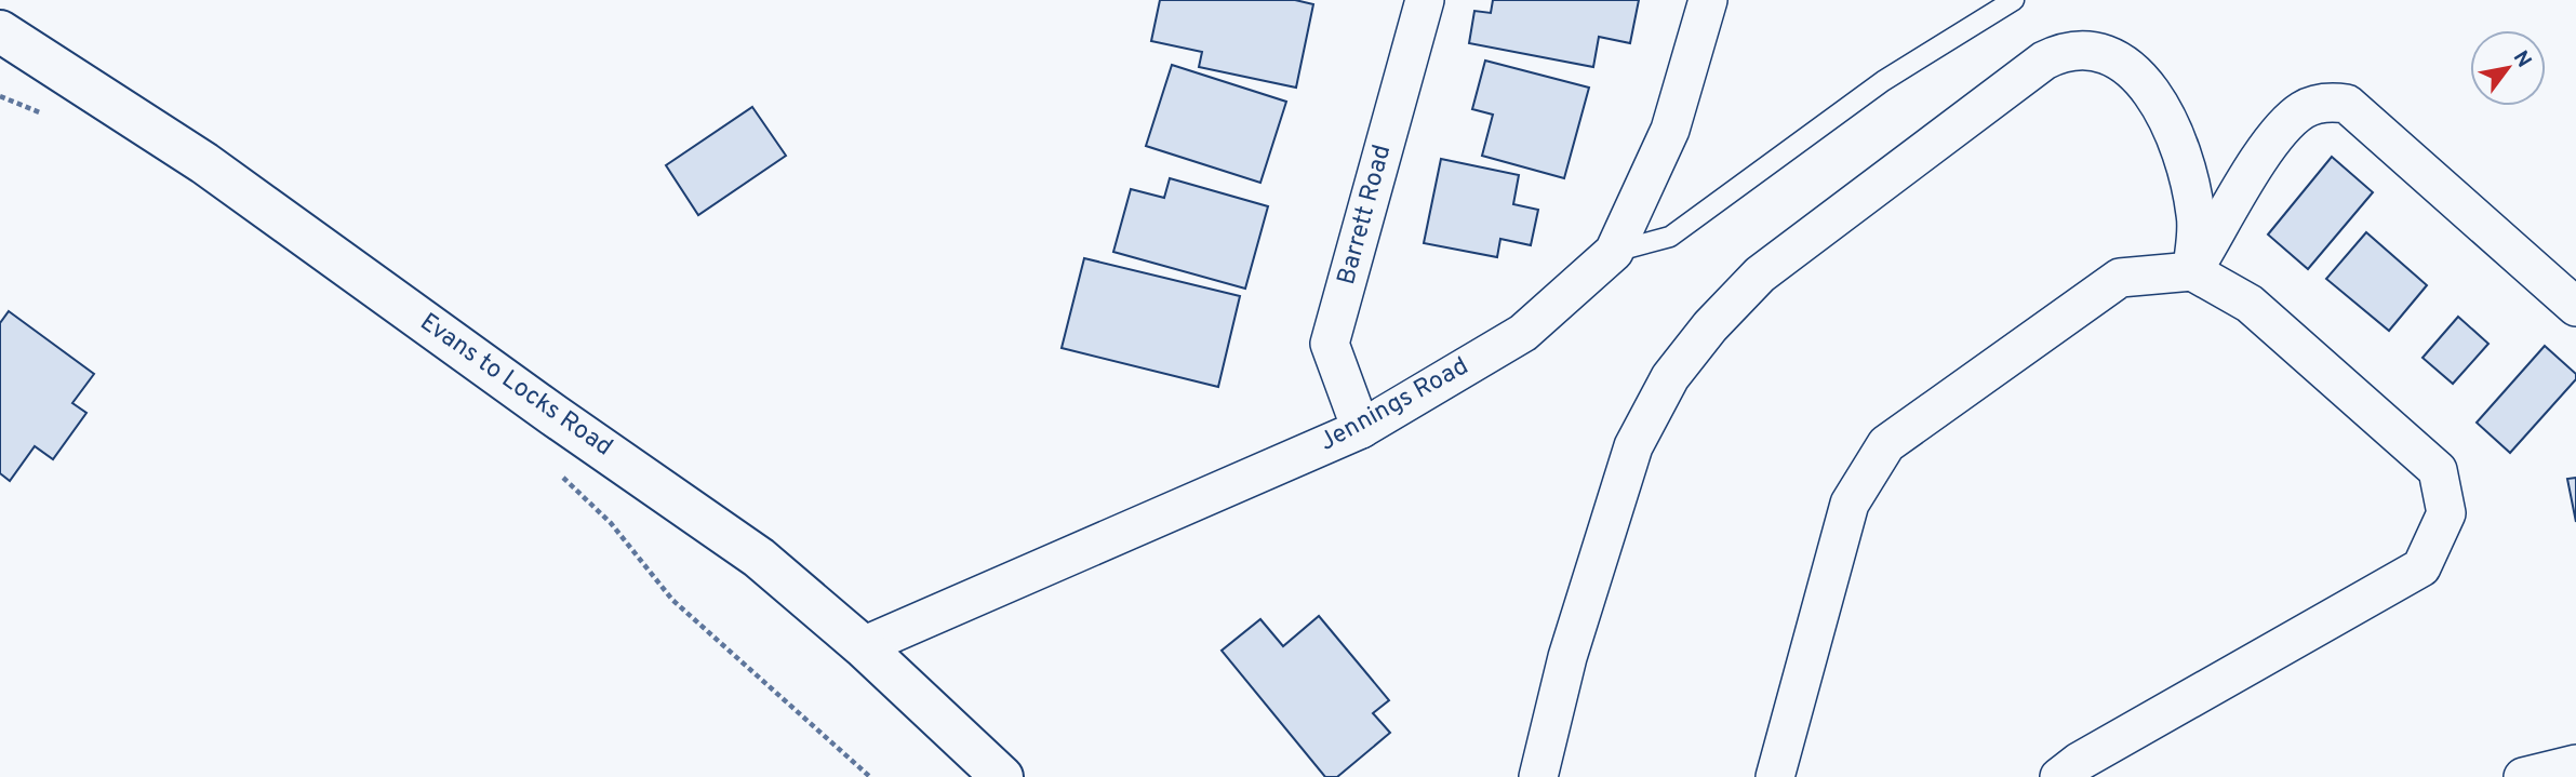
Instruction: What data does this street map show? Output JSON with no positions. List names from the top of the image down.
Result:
{
  "streets": {
    "street": ["Barrett Road", "Evans to Locks Road", "Jennings Road"]
  },
  "crossings": [
    ["Barrett Road", "Jennings Road"],
    ["Evans to Locks Road", "Jennings Road"]
  ],
  "north": "top right"
}
